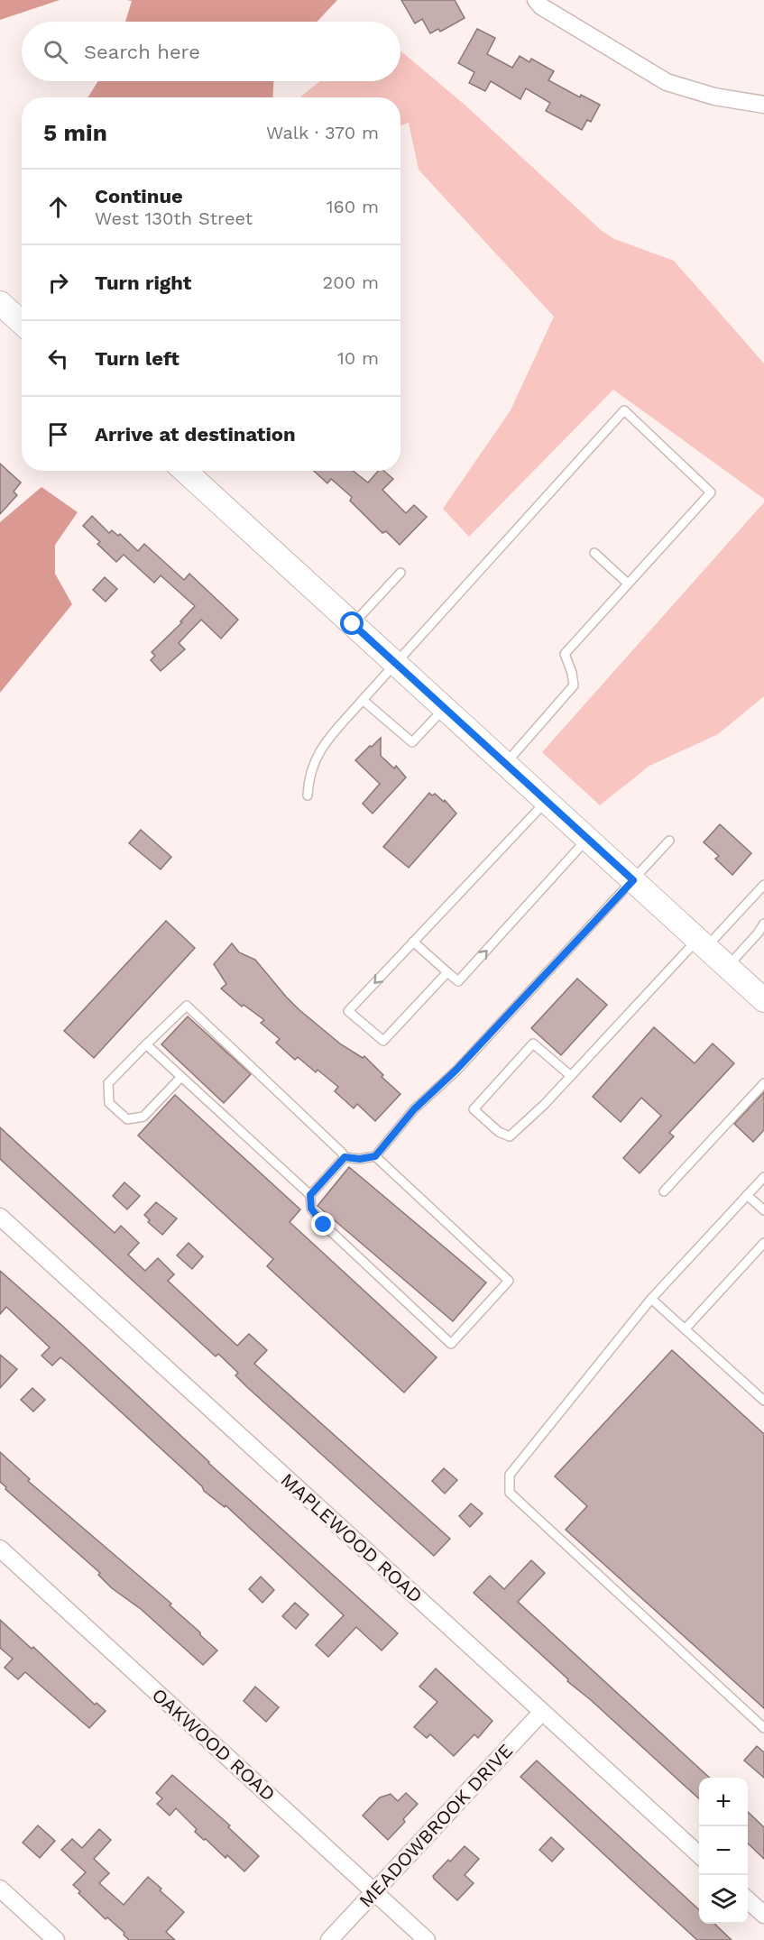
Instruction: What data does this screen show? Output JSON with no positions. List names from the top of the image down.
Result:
{
  "streets": {
    "street": ["MAPLEWOOD ROAD", "OAKWOOD ROAD", "MEADOWBROOK DRIVE"]
  },
  "crossings": [
    ["MAPLEWOOD ROAD", "MEADOWBROOK DRIVE"],
    ["OAKWOOD ROAD", "MEADOWBROOK DRIVE"]
  ],
  "page": {
    "search": "Search here",
    "heading": ["5 min", "Walk · 370 m"],
    "list": [
      ["Continue", "West 130th Street", "160 m"],
      ["Turn right", "200 m"],
      ["Turn left", "10 m"],
      "Arrive at destination"
    ],
    "map_buttons": ["+", "−"]
  }
}
